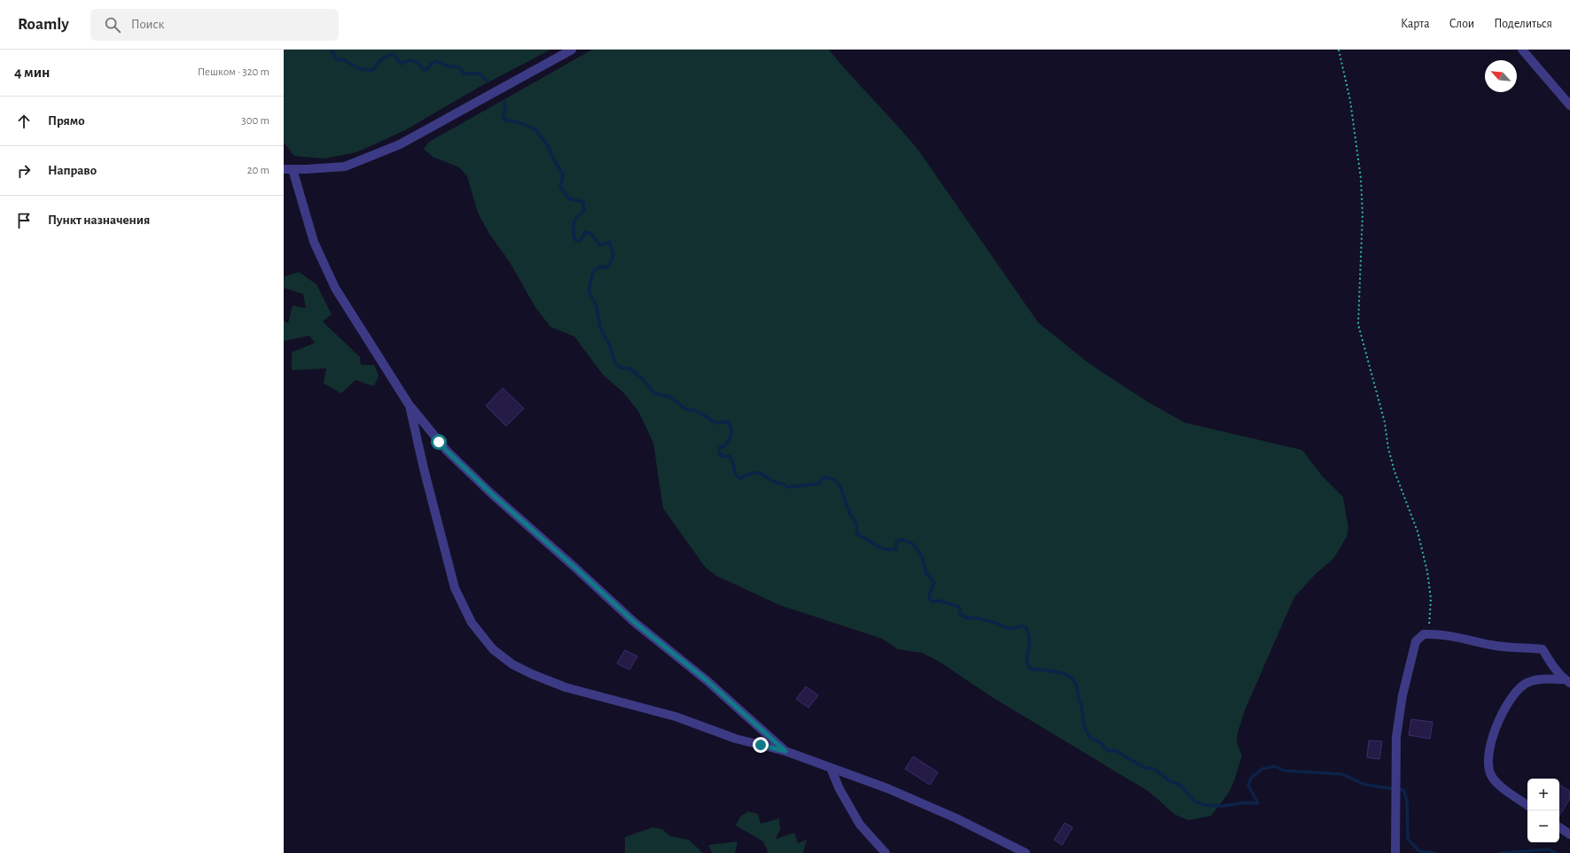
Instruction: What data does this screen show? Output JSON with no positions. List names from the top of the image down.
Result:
{
  "north": "top left",
  "page": {
    "header": "Roamly",
    "search": "Поиск",
    "nav": ["Карта", "Слои", "Поделиться"],
    "heading": ["4 мин", "Пешком · 320 m"],
    "list": [
      ["Прямо", "300 m"],
      ["Направо", "20 m"],
      "Пункт назначения"
    ],
    "map_buttons": ["+", "−"]
  }
}
